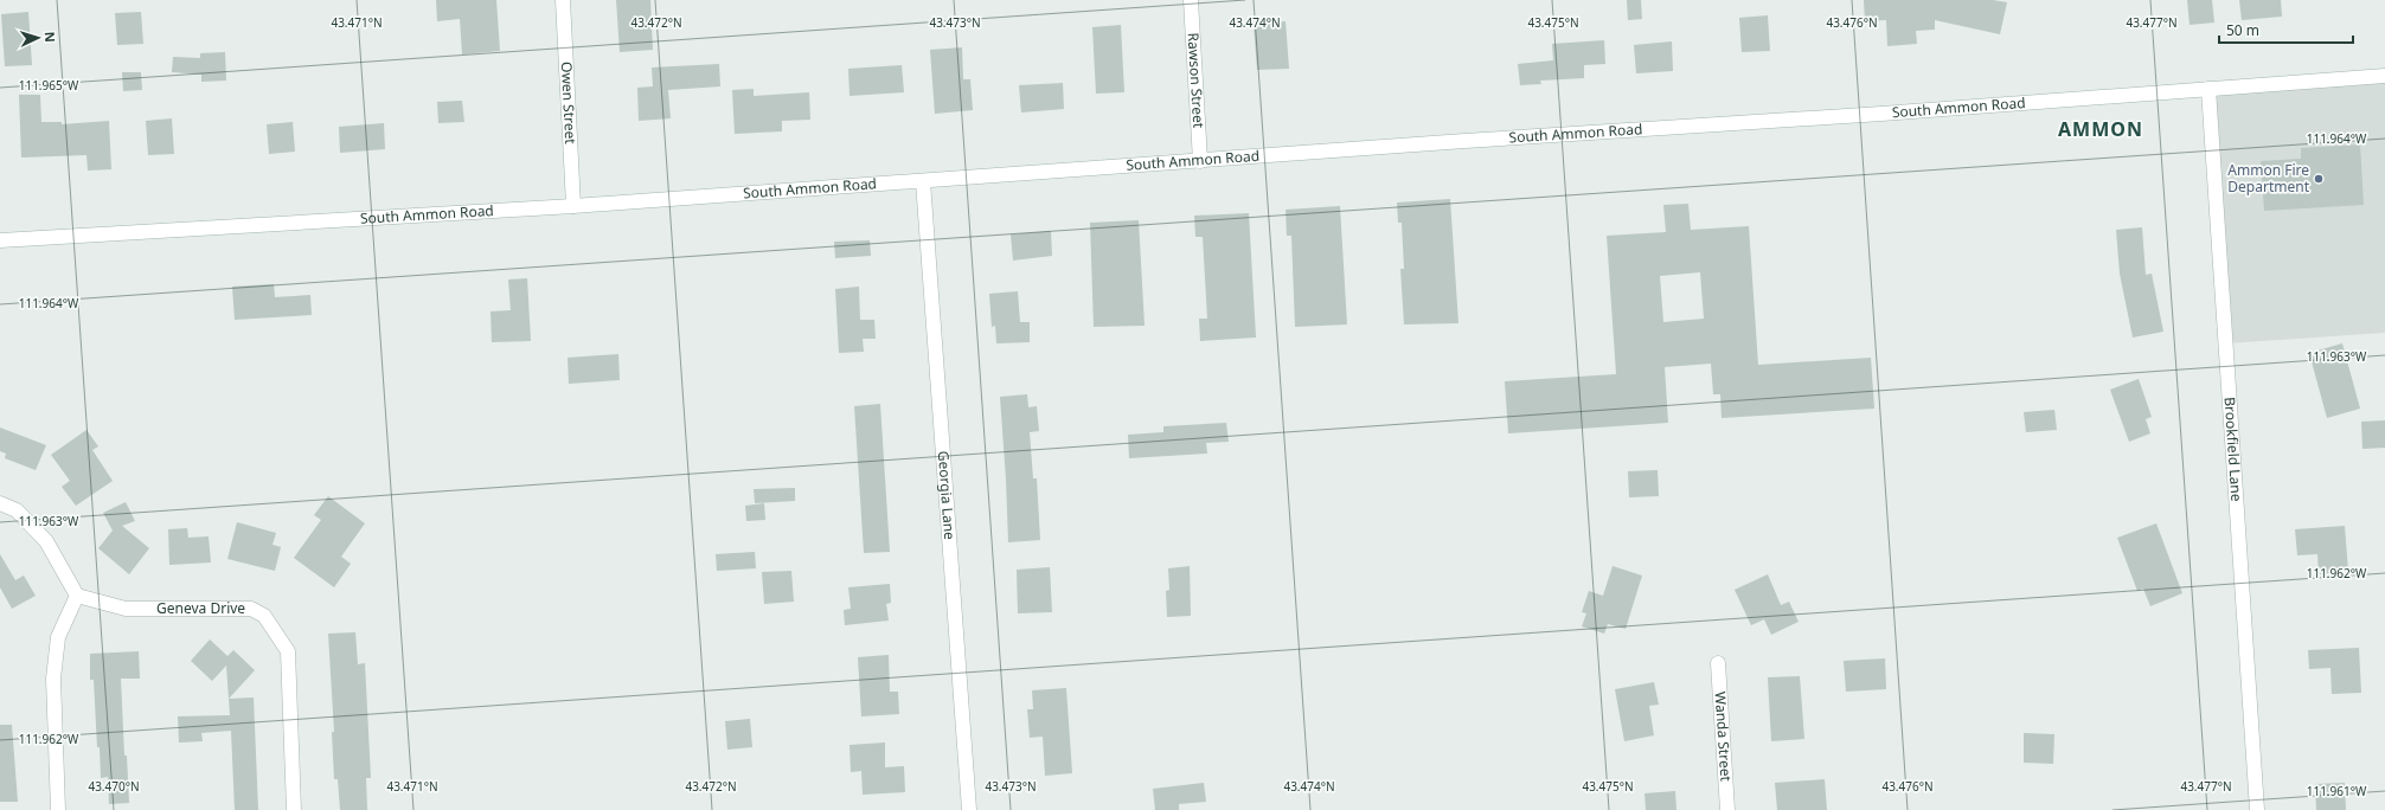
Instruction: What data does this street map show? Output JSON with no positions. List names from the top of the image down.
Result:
{
  "streets": {
    "street": [
      "Rawson Street",
      "Owen Street",
      "South Ammon Road",
      "Brookfield Lane",
      "Georgia Lane",
      "Geneva Drive",
      "Wanda Street"
    ]
  },
  "crossings": [
    ["Rawson Street", "South Ammon Road"],
    ["Owen Street", "South Ammon Road"],
    ["South Ammon Road", "Brookfield Lane"],
    ["South Ammon Road", "Georgia Lane"]
  ],
  "districts": ["AMMON"],
  "places": ["Ammon Fire Department"],
  "scale_bar": "50 m",
  "north": "right",
  "coordinates": [
    "43.471°N",
    "43.472°N",
    "43.473°N",
    "43.474°N",
    "43.475°N",
    "43.476°N",
    "43.477°N",
    "111.965°W",
    "111.964°W",
    "111.963°W",
    "111.962°W",
    "43.470°N",
    "111.961°W"
  ]
}
